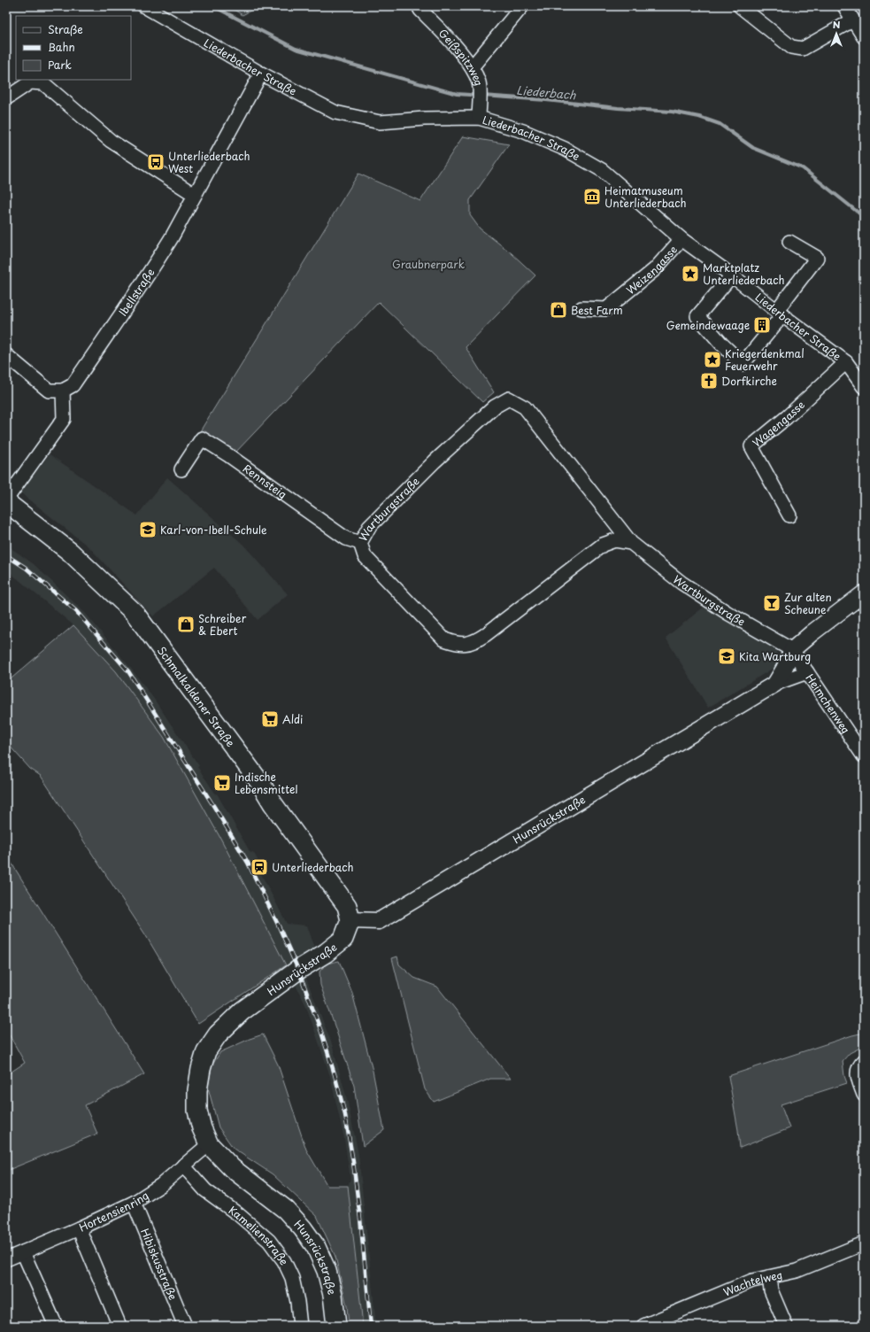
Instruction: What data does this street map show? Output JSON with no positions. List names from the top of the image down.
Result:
{
  "streets": {
    "main road": ["Schmalkaldener Straße", "Hunsrückstraße"],
    "street": [
      "Geißspitzweg",
      "Liederbacher Straße",
      "Weizengasse",
      "Ibellstraße",
      "Wagengasse",
      "Rennsteig",
      "Wartburgstraße",
      "Heimchenweg",
      "Hortensienring",
      "Kamelienstraße",
      "Hibiskusstraße",
      "Wachtelweg"
    ]
  },
  "crossings": [
    ["Geißspitzweg", "Liederbacher Straße"],
    ["Liederbacher Straße", "Weizengasse"],
    ["Liederbacher Straße", "Ibellstraße"],
    ["Liederbacher Straße", "Wagengasse"],
    ["Rennsteig", "Wartburgstraße"],
    ["Wartburgstraße", "Heimchenweg"],
    ["Wartburgstraße", "Hunsrückstraße"],
    ["Schmalkaldener Straße", "Hunsrückstraße"],
    ["Heimchenweg", "Hunsrückstraße"],
    ["Hunsrückstraße", "Hortensienring"],
    ["Hortensienring", "Kamelienstraße"],
    ["Hortensienring", "Hibiskusstraße"]
  ],
  "water": ["Liederbach"],
  "parks": ["Graubnerpark"],
  "places": {
    "bus stop": ["Unterliederbach West"],
    "museum": ["Heimatmuseum Unterliederbach"],
    "place": ["Marktplatz Unterliederbach", "Kriegerdenkmal Feuerwehr"],
    "shop": ["Best Farm", "Schreiber & Ebert"],
    "building": ["Gemeindewaage"],
    "church": ["Dorfkirche"],
    "school or university": ["Karl-von-Ibell-Schule", "Kita Wartburg"],
    "bar": ["Zur alten Scheune"],
    "supermarket": ["Aldi", "Indische Lebensmittel"],
    "station": ["Unterliederbach"]
  },
  "legend": ["Straße", "Bahn", "Park"],
  "north": "top"
}
